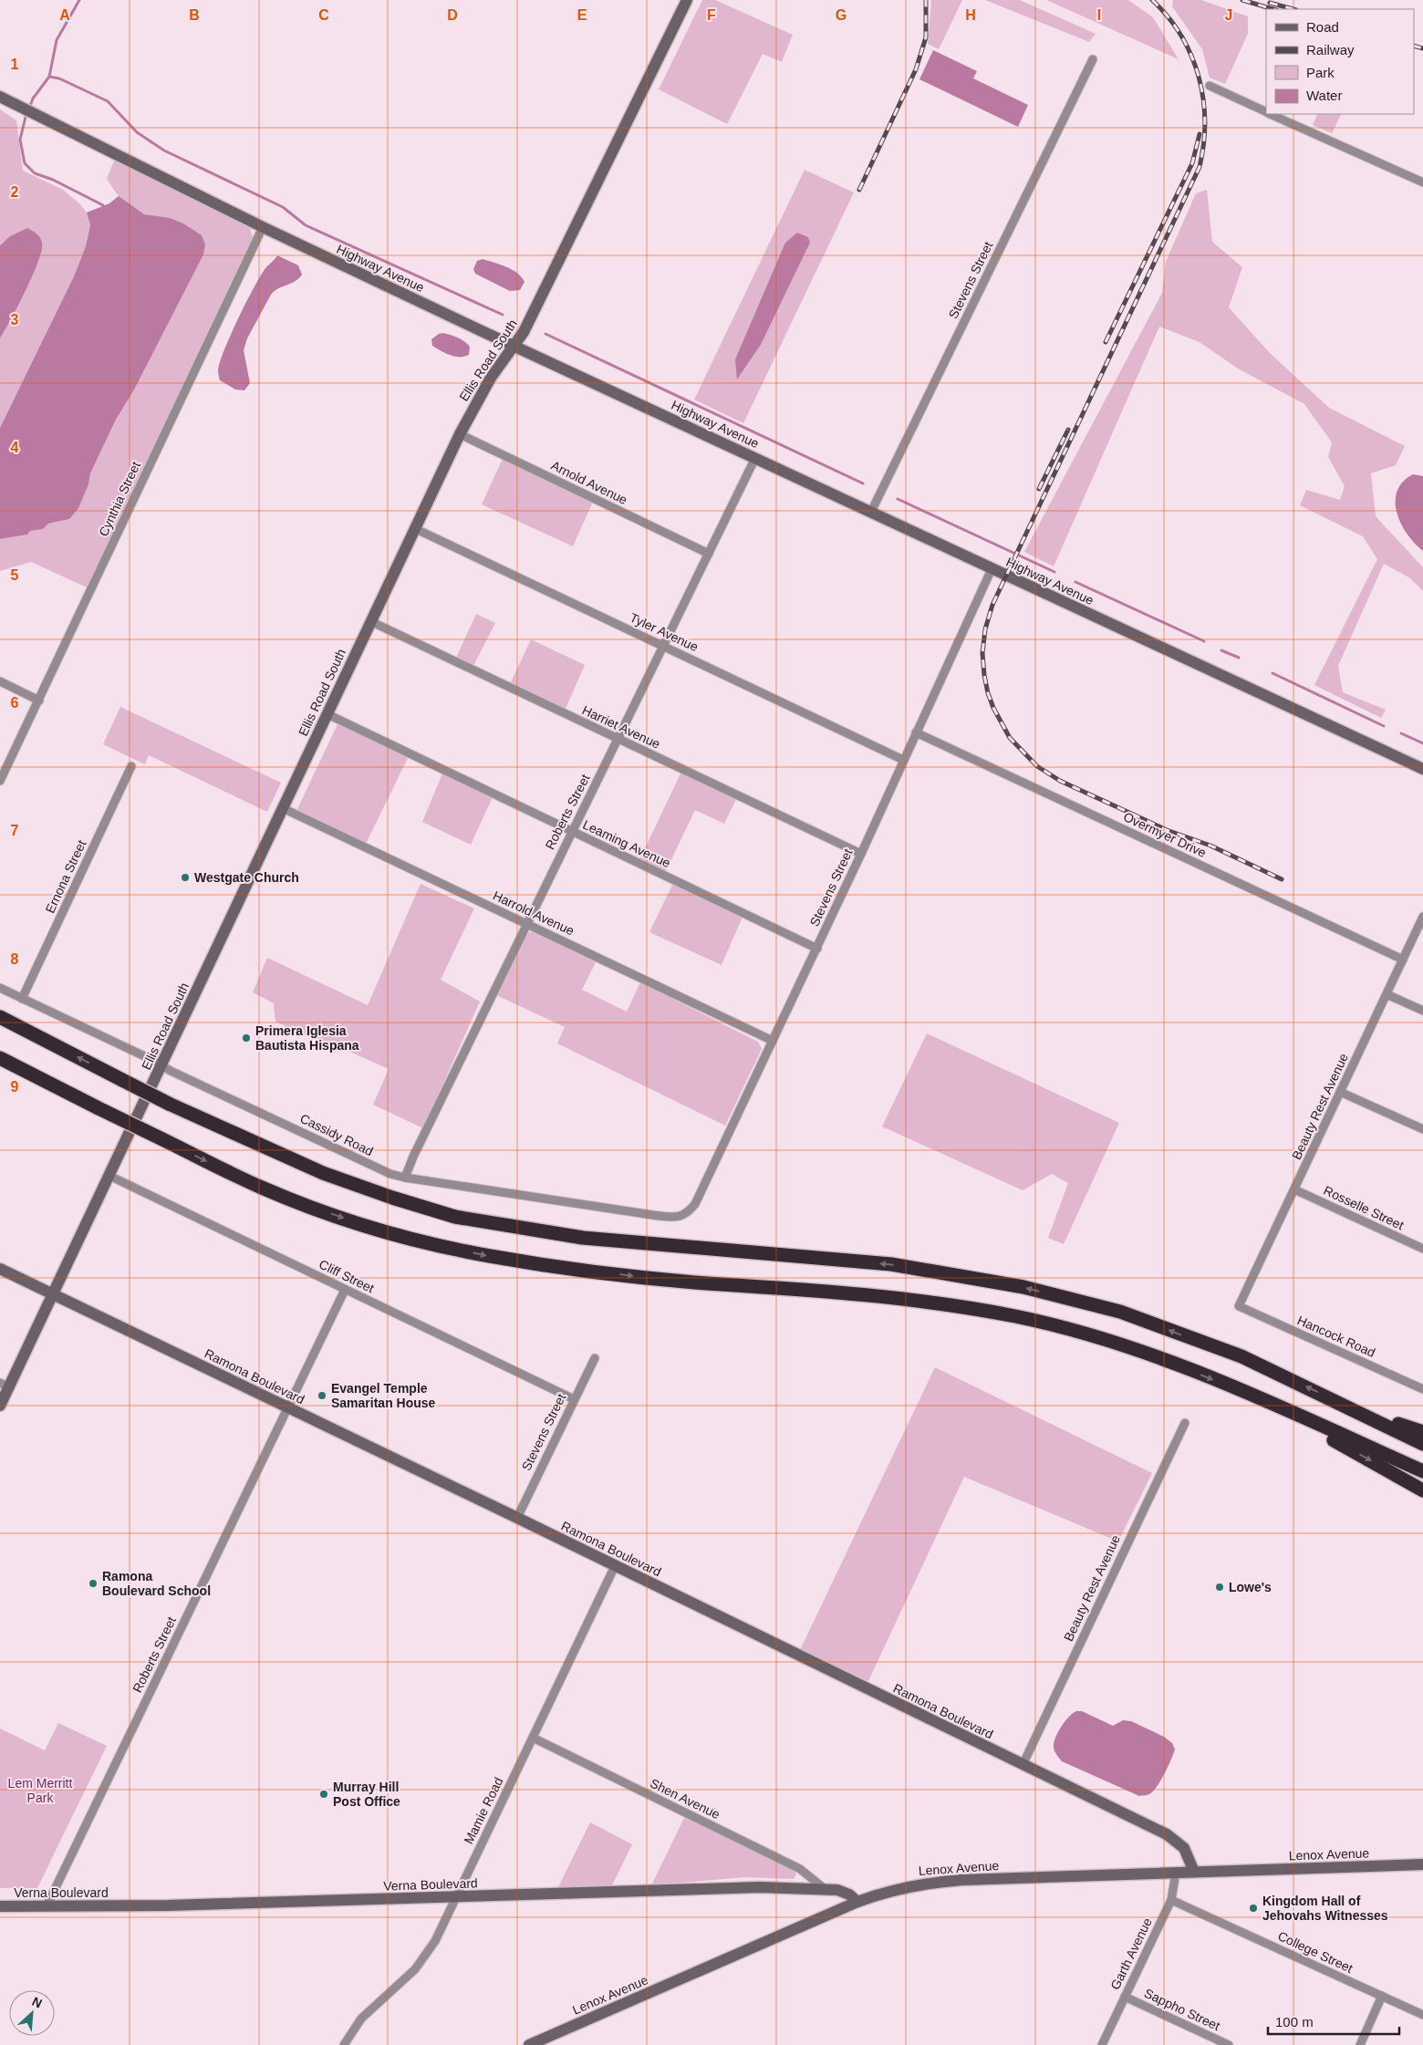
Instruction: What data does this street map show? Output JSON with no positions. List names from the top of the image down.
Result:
{
  "streets": {
    "street": [
      "Highway Avenue",
      "Stevens Street",
      "Ellis Road South",
      "Arnold Avenue",
      "Cynthia Street",
      "Tyler Avenue",
      "Harriet Avenue",
      "Roberts Street",
      "Overmyer Drive",
      "Leaming Avenue",
      "Ernona Street",
      "Harrold Avenue",
      "Beauty Rest Avenue",
      "Cassidy Road",
      "Rosselle Street",
      "Cliff Street",
      "Hancock Road",
      "Ramona Boulevard",
      "Shen Avenue",
      "Mamie Road",
      "Lenox Avenue",
      "Verna Boulevard",
      "College Street",
      "Garth Avenue",
      "Sappho Street"
    ]
  },
  "crossings": [
    ["Highway Avenue", "Stevens Street"],
    ["Highway Avenue", "Ellis Road South"],
    ["Highway Avenue", "Cynthia Street"],
    ["Highway Avenue", "Roberts Street"],
    ["Stevens Street", "Tyler Avenue"],
    ["Stevens Street", "Harriet Avenue"],
    ["Stevens Street", "Overmyer Drive"],
    ["Stevens Street", "Leaming Avenue"],
    ["Stevens Street", "Harrold Avenue"],
    ["Stevens Street", "Cassidy Road"],
    ["Stevens Street", "Cliff Street"],
    ["Stevens Street", "Ramona Boulevard"],
    ["Ellis Road South", "Arnold Avenue"],
    ["Ellis Road South", "Tyler Avenue"],
    ["Ellis Road South", "Harriet Avenue"],
    ["Ellis Road South", "Leaming Avenue"],
    ["Ellis Road South", "Harrold Avenue"],
    ["Ellis Road South", "Cassidy Road"],
    ["Ellis Road South", "Cliff Street"],
    ["Ellis Road South", "Ramona Boulevard"],
    ["Arnold Avenue", "Roberts Street"],
    ["Tyler Avenue", "Roberts Street"],
    ["Harriet Avenue", "Roberts Street"],
    ["Roberts Street", "Leaming Avenue"],
    ["Roberts Street", "Harrold Avenue"],
    ["Roberts Street", "Cassidy Road"],
    ["Roberts Street", "Cliff Street"],
    ["Roberts Street", "Ramona Boulevard"],
    ["Roberts Street", "Verna Boulevard"],
    ["Overmyer Drive", "Beauty Rest Avenue"],
    ["Ernona Street", "Cassidy Road"],
    ["Beauty Rest Avenue", "Rosselle Street"],
    ["Beauty Rest Avenue", "Hancock Road"],
    ["Beauty Rest Avenue", "Ramona Boulevard"],
    ["Ramona Boulevard", "Mamie Road"],
    ["Ramona Boulevard", "Lenox Avenue"],
    ["Shen Avenue", "Mamie Road"],
    ["Shen Avenue", "Verna Boulevard"],
    ["Mamie Road", "Verna Boulevard"],
    ["Lenox Avenue", "Verna Boulevard"],
    ["Lenox Avenue", "Garth Avenue"],
    ["College Street", "Garth Avenue"],
    ["Garth Avenue", "Sappho Street"]
  ],
  "parks": ["Lem Merritt Park"],
  "places": [
    "Westgate Church",
    "Primera Iglesia Bautista Hispana",
    "Evangel Temple Samaritan House",
    "Ramona Boulevard School",
    "Lowe's",
    "Murray Hill Post Office",
    "Kingdom Hall of Jehovahs Witnesses"
  ],
  "legend": [
    "Road",
    "Railway",
    "Park",
    "Water"
  ],
  "scale_bar": "100 m",
  "north": "top right",
  "grid": {
    "columns": [
      "A",
      "B",
      "C",
      "D",
      "E",
      "F",
      "G",
      "H",
      "I",
      "J"
    ],
    "rows": [
      "1",
      "2",
      "3",
      "4",
      "5",
      "6",
      "7",
      "8",
      "9"
    ]
  }
}
